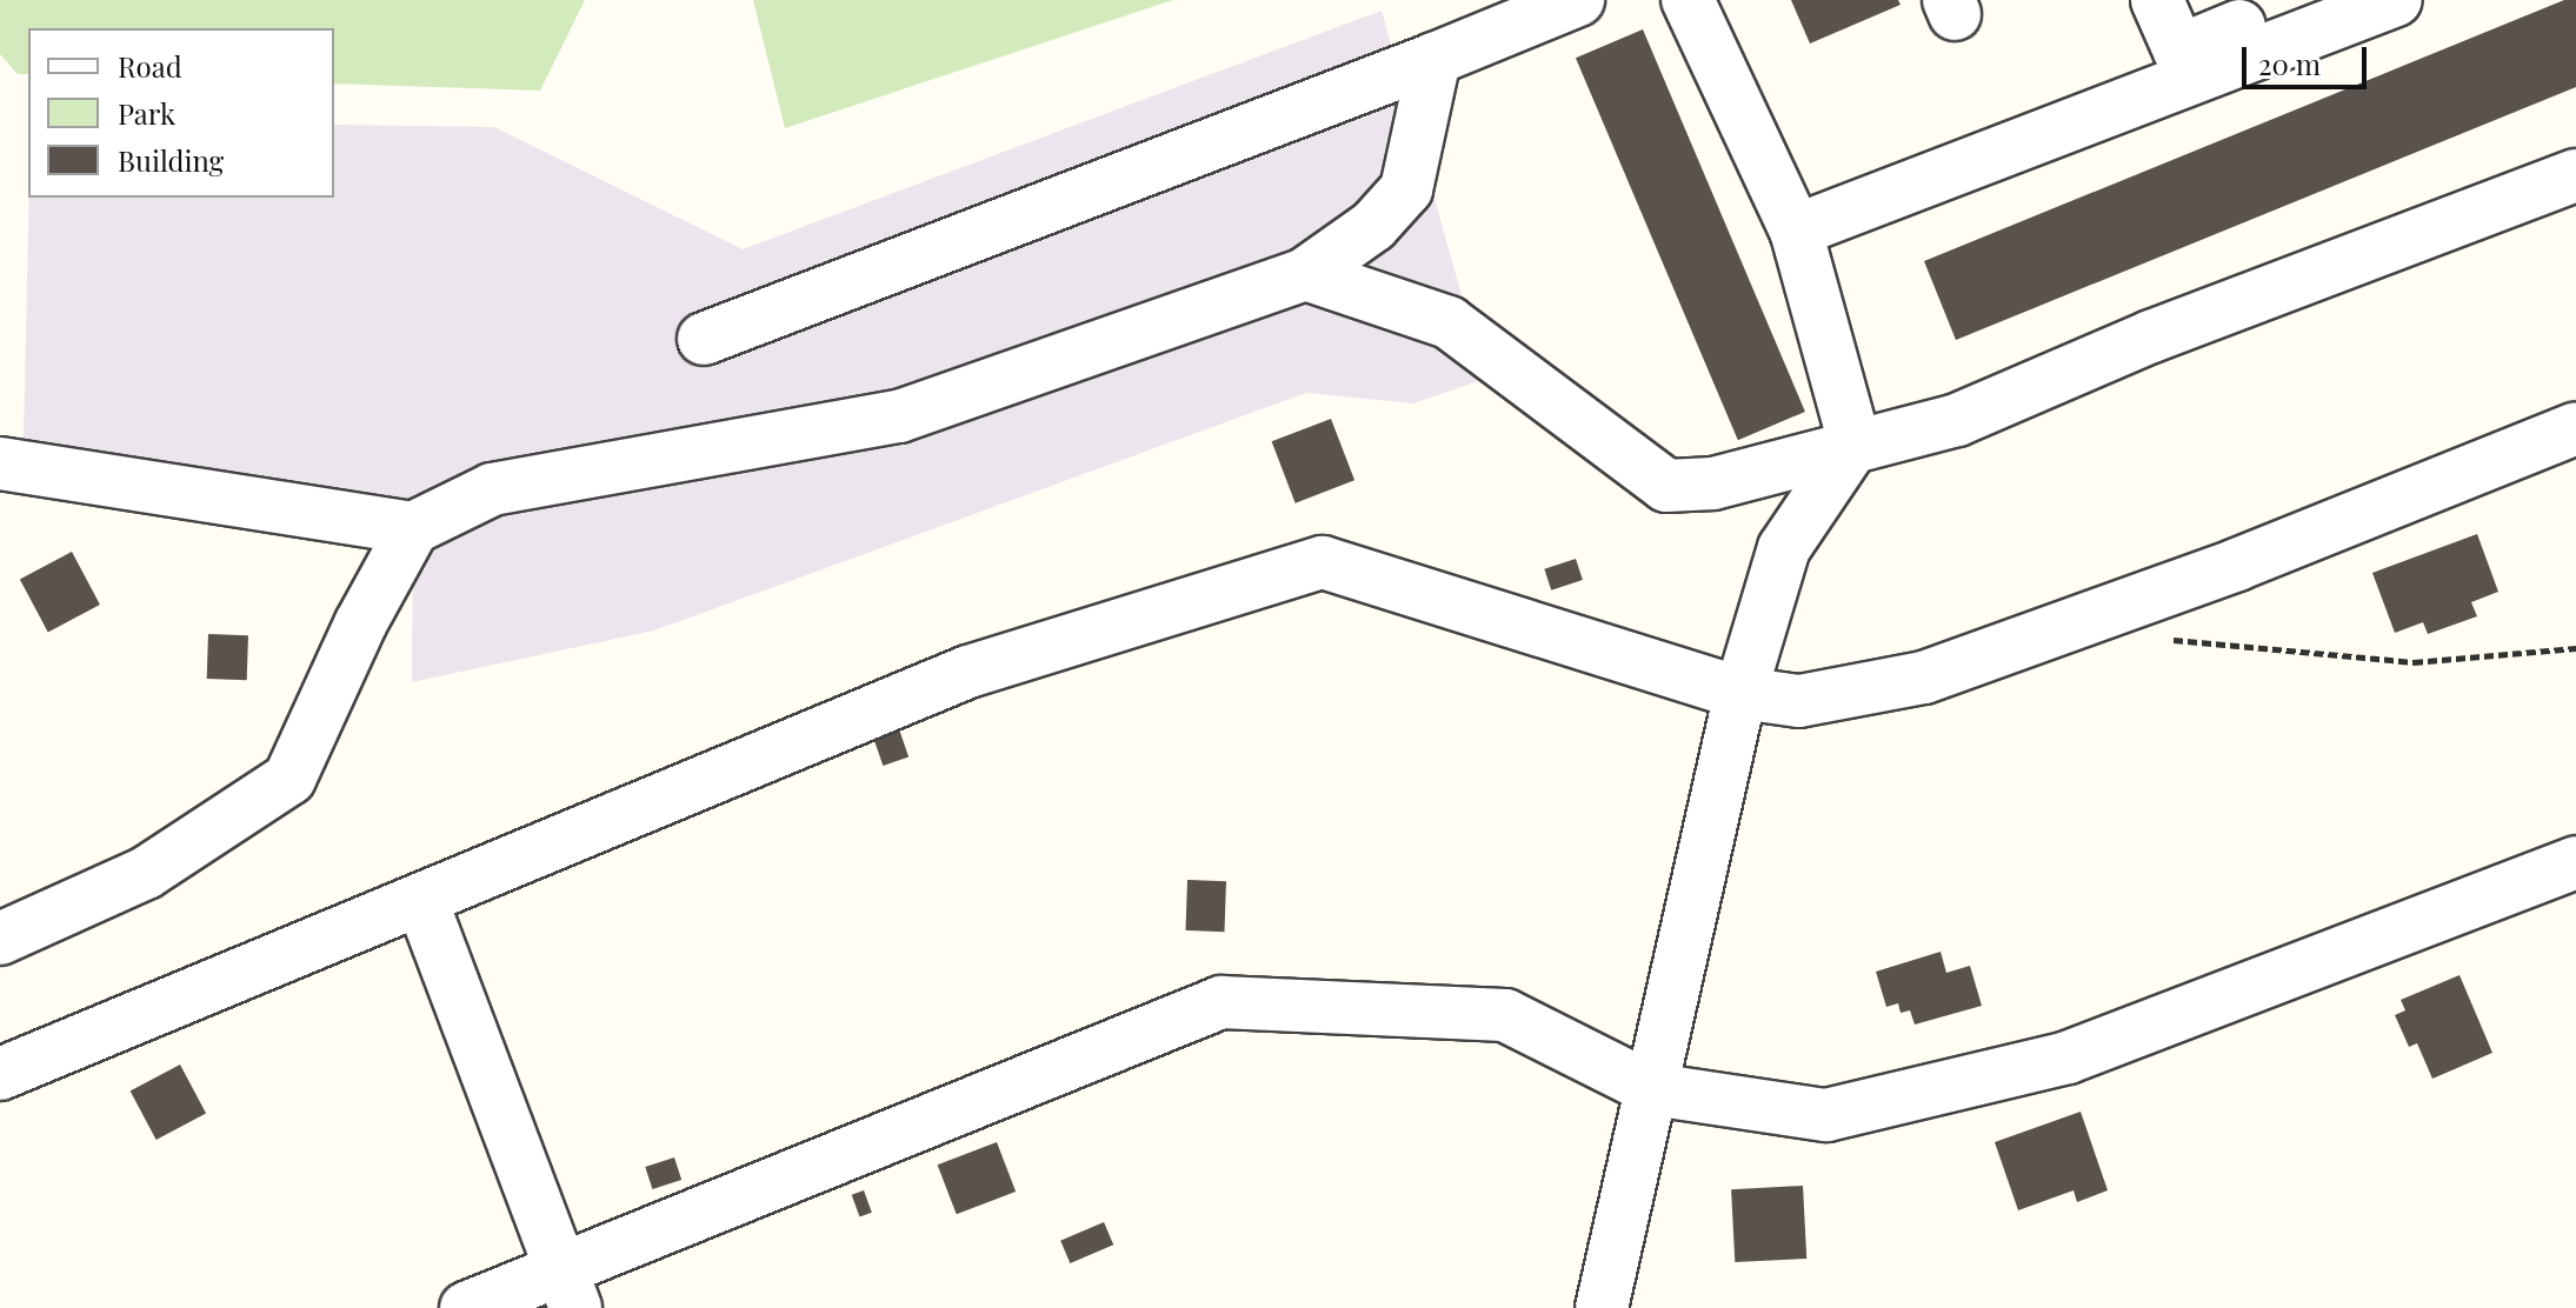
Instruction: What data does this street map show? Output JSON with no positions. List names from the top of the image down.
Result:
{
  "legend": ["Road", "Park", "Building"],
  "scale_bar": "20 m"
}
